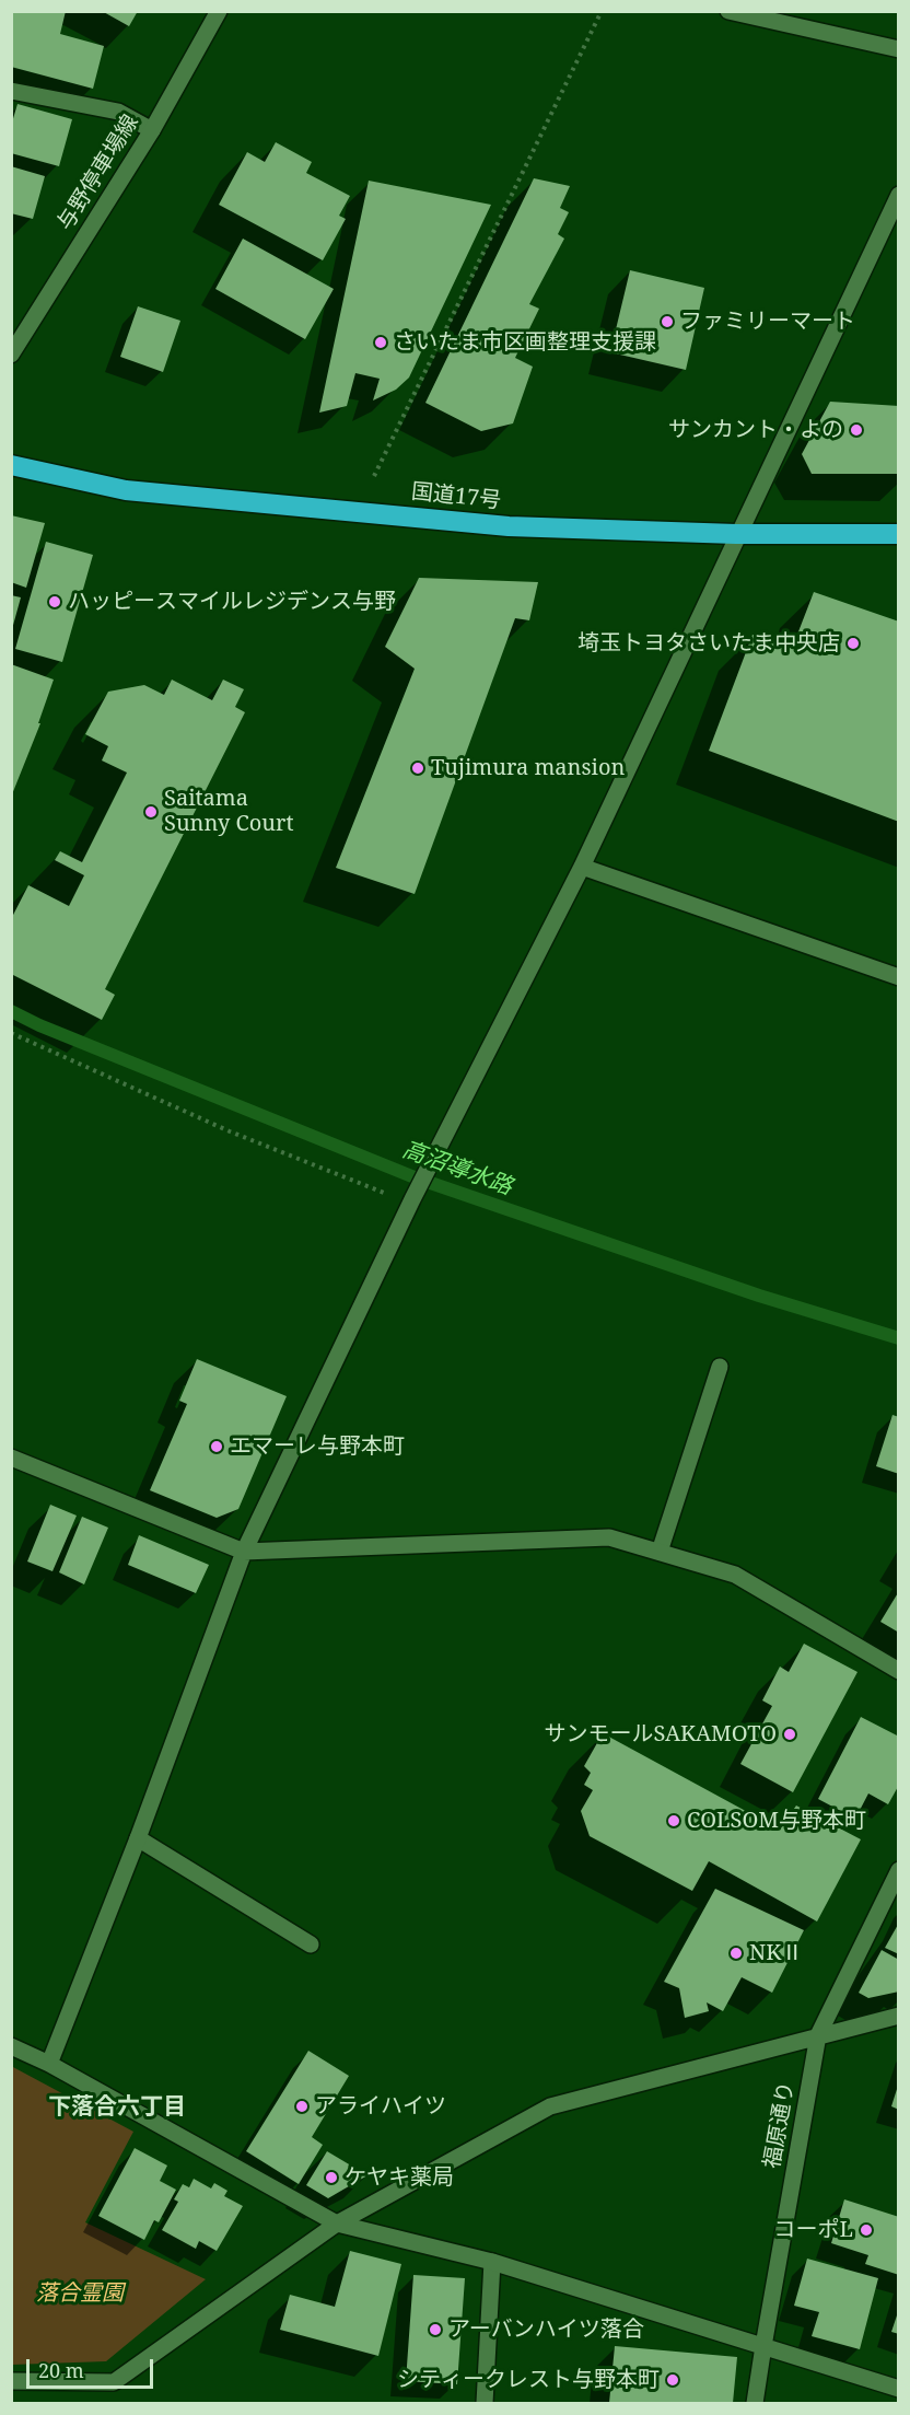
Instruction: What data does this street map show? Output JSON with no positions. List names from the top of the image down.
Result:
{
  "streets": {
    "highway": ["国道17号"],
    "street": ["与野停車場線", "福原通り"]
  },
  "districts": ["下落合六丁目"],
  "water": ["高沼導水路"],
  "parks": ["落合霊園"],
  "places": [
    "ファミリーマート",
    "さいたま市区画整理支援課",
    "サンカント・よの",
    "ハッピースマイルレジデンス与野",
    "埼玉トヨタさいたま中央店",
    "Tujimura mansion",
    "Saitama Sunny Court",
    "エマーレ与野本町",
    "サンモールSAKAMOTO",
    "COLSOM与野本町",
    "NKⅡ",
    "アライハイツ",
    "ケヤキ薬局",
    "コーポL",
    "アーバンハイツ落合",
    "シティークレスト与野本町"
  ],
  "scale_bar": "20 m"
}
